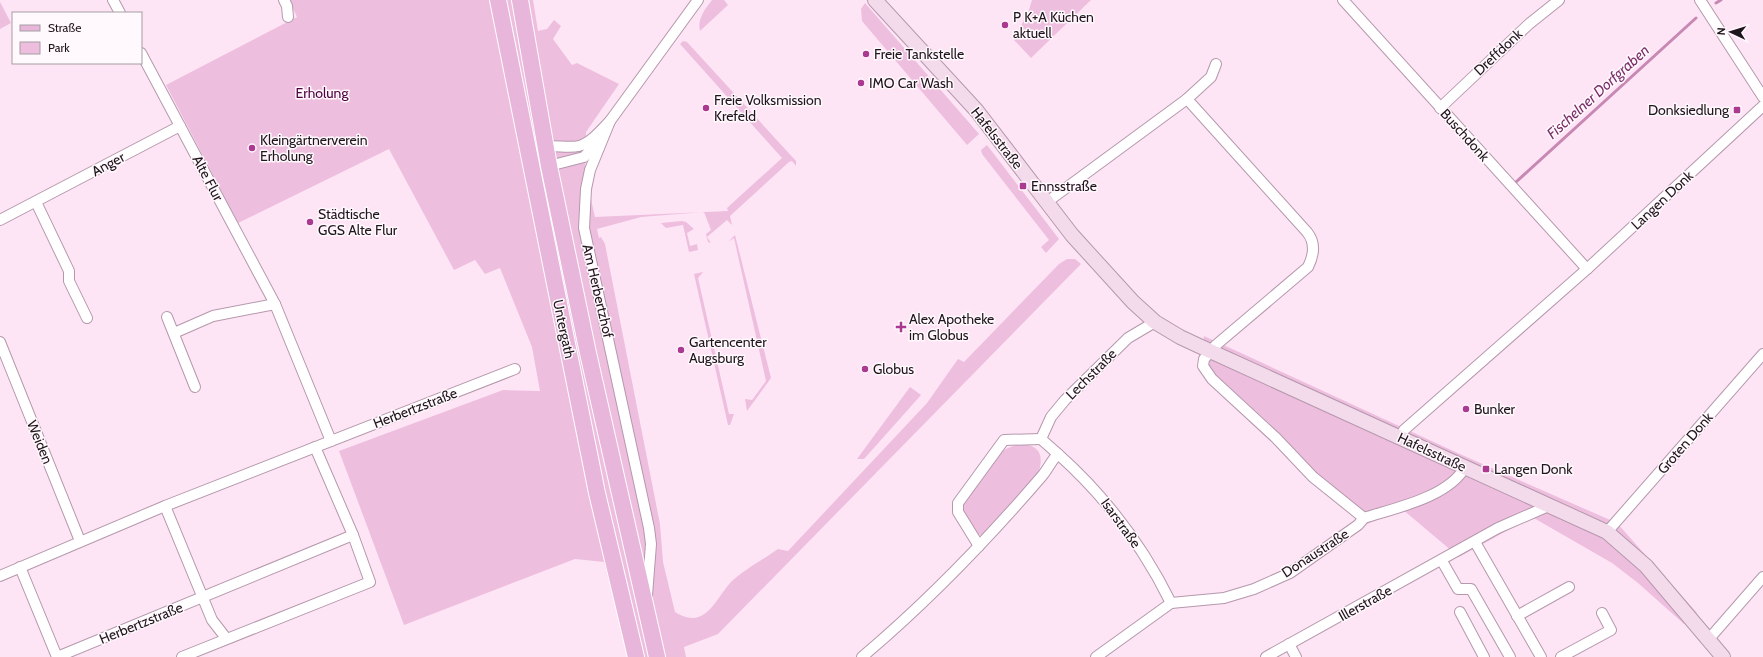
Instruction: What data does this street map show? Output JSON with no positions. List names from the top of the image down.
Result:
{
  "streets": {
    "main road": ["Hafelsstraße", "Untergath"],
    "street": [
      "Dreffdonk",
      "Buschdonk",
      "Anger",
      "Alte Flur",
      "Langen Donk",
      "Am Herbertzhof",
      "Lechstraße",
      "Herbertzstraße",
      "Weiden",
      "Groten Donk",
      "Isarstraße",
      "Donaustraße",
      "Illerstraße"
    ]
  },
  "crossings": [
    ["Dreffdonk", "Buschdonk"],
    ["Buschdonk", "Langen Donk"],
    ["Hafelsstraße", "Langen Donk"],
    ["Hafelsstraße", "Lechstraße"],
    ["Hafelsstraße", "Groten Donk"],
    ["Hafelsstraße", "Donaustraße"],
    ["Hafelsstraße", "Illerstraße"],
    ["Anger", "Alte Flur"],
    ["Alte Flur", "Herbertzstraße"],
    ["Am Herbertzhof", "Untergath"],
    ["Herbertzstraße", "Weiden"],
    ["Isarstraße", "Donaustraße"]
  ],
  "water": ["Fischelner Dorfgraben"],
  "parks": ["Erholung"],
  "places": {
    "other": [
      "P K+A Küchen aktuell",
      "Freie Tankstelle",
      "IMO Car Wash",
      "Freie Volksmission Krefeld",
      "Kleingärtnerverein Erholung",
      "Städtische GGS Alte Flur",
      "Gartencenter Augsburg",
      "Globus",
      "Bunker"
    ],
    "transit": ["Donksiedlung", "Ennsstraße", "Langen Donk"],
    "health": ["Alex Apotheke im Globus"]
  },
  "legend": ["Straße", "Park"],
  "north": "left"
}
